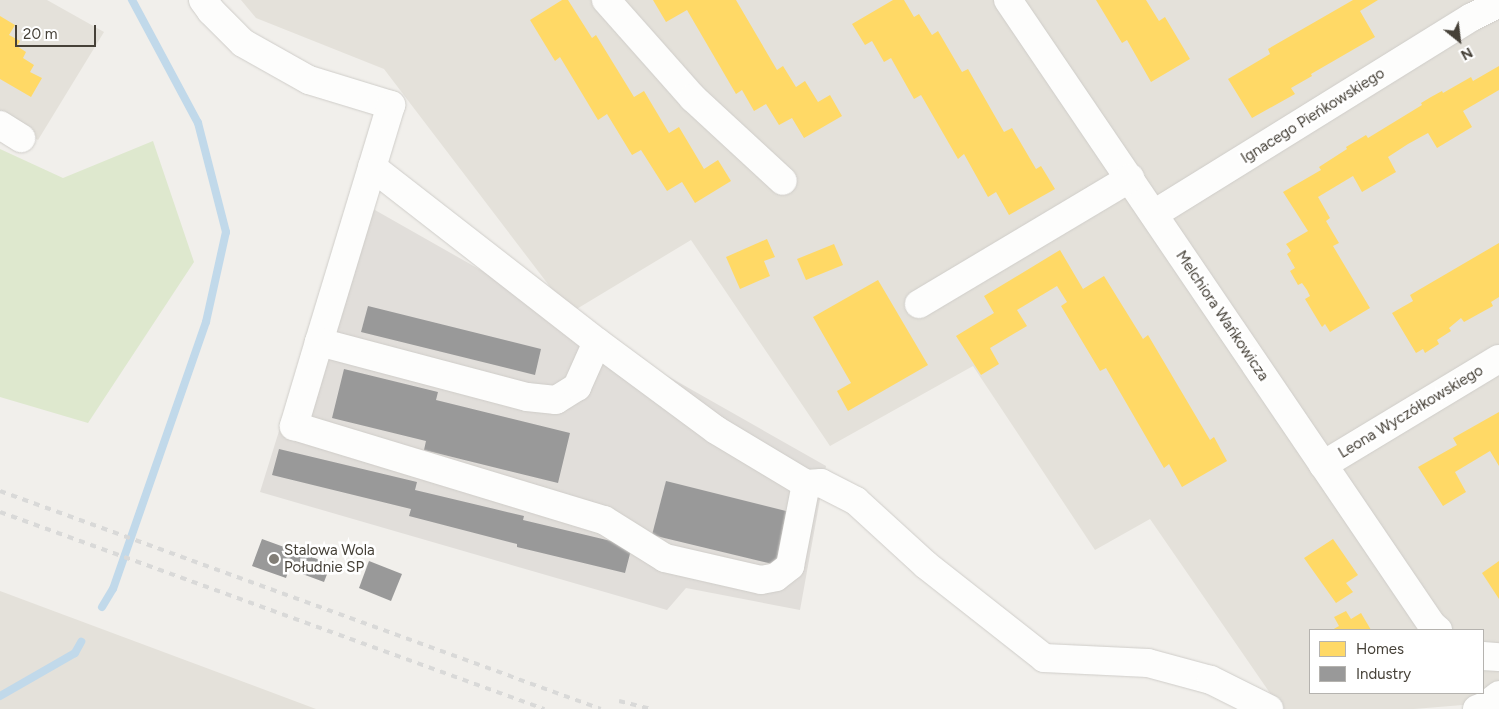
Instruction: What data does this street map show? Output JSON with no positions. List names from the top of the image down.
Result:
{
  "streets": {
    "street": ["Ignacego Pieńkowskiego", "Melchiora Wańkowicza", "Leona Wyczółkowskiego"]
  },
  "crossings": [
    ["Ignacego Pieńkowskiego", "Melchiora Wańkowicza"],
    ["Melchiora Wańkowicza", "Leona Wyczółkowskiego"]
  ],
  "places": ["Stalowa Wola Południe SP"],
  "legend": ["Homes", "Industry"],
  "scale_bar": "20 m",
  "north": "bottom right"
}
